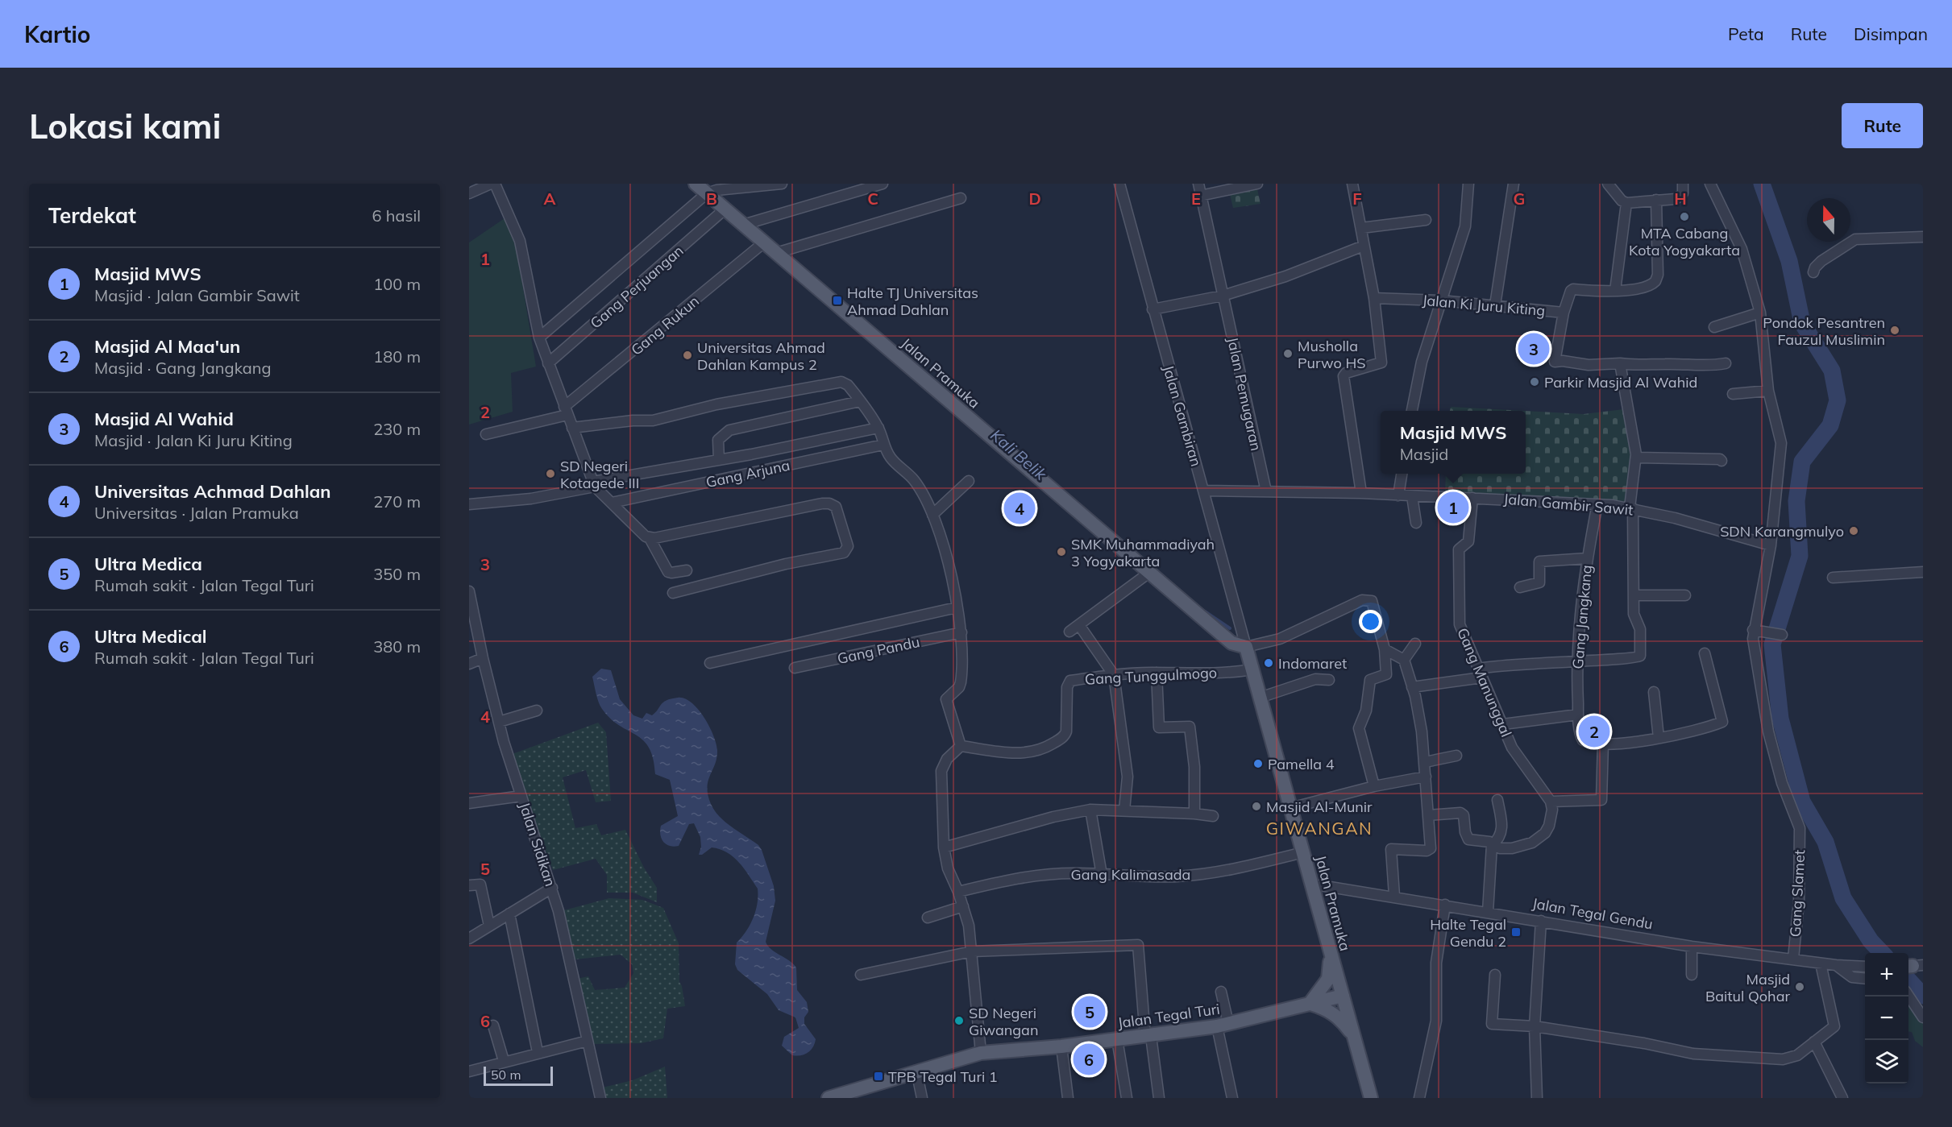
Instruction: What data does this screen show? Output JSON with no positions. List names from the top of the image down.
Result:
{
  "streets": {
    "main road": ["Jalan Pramuka", "Jalan Tegal Turi"],
    "street": [
      "Gang Perjuangan",
      "Jalan Ki Juru Kiting",
      "Gang Rukun",
      "Jalan Pemugaran",
      "Jalan Gambiran",
      "Gang Arjuna",
      "Jalan Gambir Sawit",
      "Gang Jangkang",
      "Gang Pandu",
      "Gang Tunggulmogo",
      "Gang Manunggal",
      "Jalan Sidikan",
      "Gang Kalimasada",
      "Gang Slamet",
      "Jalan Tegal Gendu"
    ]
  },
  "crossings": [
    ["Gang Perjuangan", "Jalan Pramuka"],
    ["Gang Rukun", "Jalan Pramuka"],
    ["Jalan Pramuka", "Jalan Gambiran"],
    ["Jalan Pramuka", "Gang Tunggulmogo"],
    ["Jalan Pramuka", "Gang Kalimasada"],
    ["Jalan Pramuka", "Jalan Tegal Gendu"],
    ["Jalan Pramuka", "Jalan Tegal Turi"],
    ["Jalan Pemugaran", "Jalan Gambir Sawit"],
    ["Jalan Gambiran", "Jalan Gambir Sawit"],
    ["Jalan Gambir Sawit", "Gang Jangkang"],
    ["Jalan Gambir Sawit", "Gang Manunggal"],
    ["Gang Slamet", "Jalan Tegal Gendu"]
  ],
  "districts": ["GIWANGAN"],
  "water": ["Kali Belik"],
  "places": {
    "other": [
      "MTA Cabang Kota Yogyakarta",
      "Pondok Pesantren Fauzul Muslimin",
      "Musholla Purwo HS",
      "Universitas Ahmad Dahlan Kampus 2",
      "Parkir Masjid Al Wahid",
      "SD Negeri Kotagede III",
      "SDN Karangmulyo",
      "SMK Muhammadiyah 3 Yogyakarta",
      "Indomaret",
      "Pamella 4",
      "Masjid Al-Munir",
      "Masjid Baitul Qohar",
      "SD Negeri Giwangan"
    ],
    "transit": ["Halte TJ Universitas Ahmad Dahlan", "Halte Tegal Gendu 2", "TPB Tegal Turi 1"]
  },
  "scale_bar": "50 m",
  "north": "top",
  "page": {
    "header": "Kartio",
    "nav": ["Peta", "Rute", "Disimpan"],
    "buttons": "Rute",
    "title": "Lokasi kami",
    "heading": ["Terdekat", "6 hasil"],
    "list": [
      {
        "mark": "1",
        "name": "Masjid MWS",
        "note": "Masjid · Jalan Gambir Sawit",
        "value": "100 m"
      },
      {
        "mark": "2",
        "name": "Masjid Al Maa'un",
        "note": "Masjid · Gang Jangkang",
        "value": "180 m"
      },
      {
        "mark": "3",
        "name": "Masjid Al Wahid",
        "note": "Masjid · Jalan Ki Juru Kiting",
        "value": "230 m"
      },
      {
        "mark": "4",
        "name": "Universitas Achmad Dahlan",
        "note": "Universitas · Jalan Pramuka",
        "value": "270 m"
      },
      {
        "mark": "5",
        "name": "Ultra Medica",
        "note": "Rumah sakit · Jalan Tegal Turi",
        "value": "350 m"
      },
      {
        "mark": "6",
        "name": "Ultra Medical",
        "note": "Rumah sakit · Jalan Tegal Turi",
        "value": "380 m"
      }
    ],
    "pins": [
      "3",
      "1",
      "4",
      "2",
      "5",
      "6"
    ],
    "popup": ["Masjid MWS", "Masjid"],
    "map_buttons": ["+", "−"],
    "scale": "50 m"
  },
  "grid": {
    "columns": [
      "A",
      "B",
      "C",
      "D",
      "E",
      "F",
      "G",
      "H"
    ],
    "rows": [
      "1",
      "2",
      "3",
      "4",
      "5",
      "6"
    ]
  }
}
